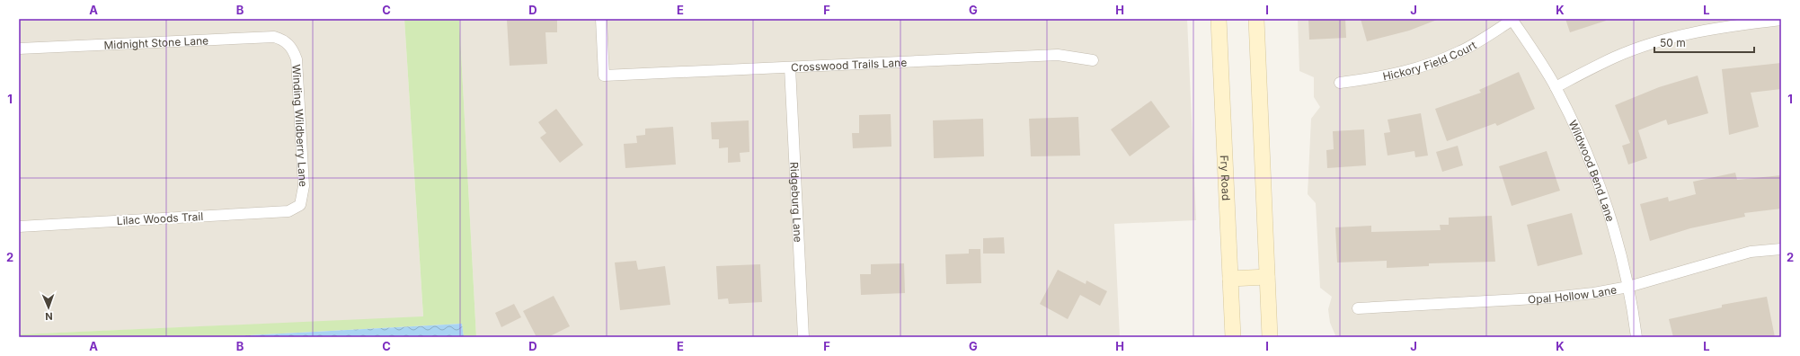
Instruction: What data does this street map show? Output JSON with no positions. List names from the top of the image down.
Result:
{
  "streets": {
    "main road": ["Fry Road"],
    "street": [
      "Midnight Stone Lane",
      "Hickory Field Court",
      "Crosswood Trails Lane",
      "Winding Wildberry Lane",
      "Wildwood Bend Lane",
      "Ridgeburg Lane",
      "Lilac Woods Trail",
      "Opal Hollow Lane"
    ]
  },
  "crossings": [
    ["Midnight Stone Lane", "Winding Wildberry Lane"],
    ["Hickory Field Court", "Wildwood Bend Lane"],
    ["Crosswood Trails Lane", "Ridgeburg Lane"],
    ["Winding Wildberry Lane", "Lilac Woods Trail"],
    ["Wildwood Bend Lane", "Opal Hollow Lane"]
  ],
  "scale_bar": "50 m",
  "north": "bottom",
  "grid": {
    "columns": [
      "A",
      "B",
      "C",
      "D",
      "E",
      "F",
      "G",
      "H",
      "I",
      "J",
      "K",
      "L"
    ],
    "rows": ["1", "2"]
  }
}
